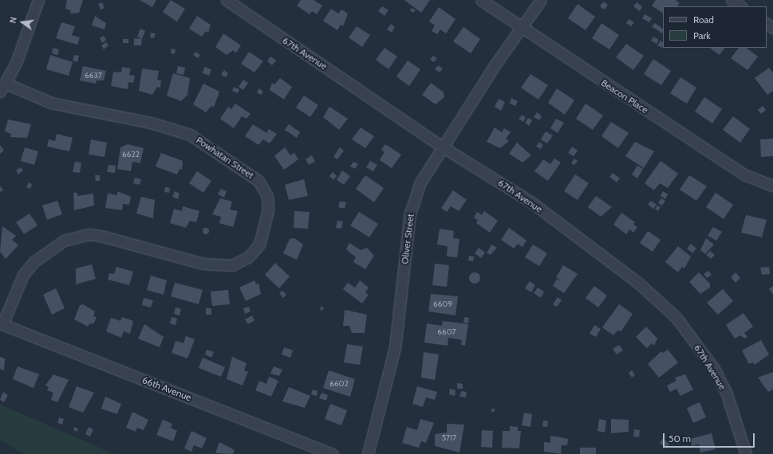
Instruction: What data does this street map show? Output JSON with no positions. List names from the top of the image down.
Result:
{
  "streets": {
    "street": [
      "67th Avenue",
      "Beacon Place",
      "Powhatan Street",
      "Oliver Street",
      "66th Avenue"
    ]
  },
  "crossings": [
    ["67th Avenue", "Oliver Street"],
    ["Beacon Place", "Oliver Street"],
    ["Powhatan Street", "66th Avenue"]
  ],
  "house_numbers": [
    "6637",
    "6622",
    "6609",
    "6607",
    "6602",
    "5717"
  ],
  "legend": ["Road", "Park"],
  "scale_bar": "50 m",
  "north": "left"
}
